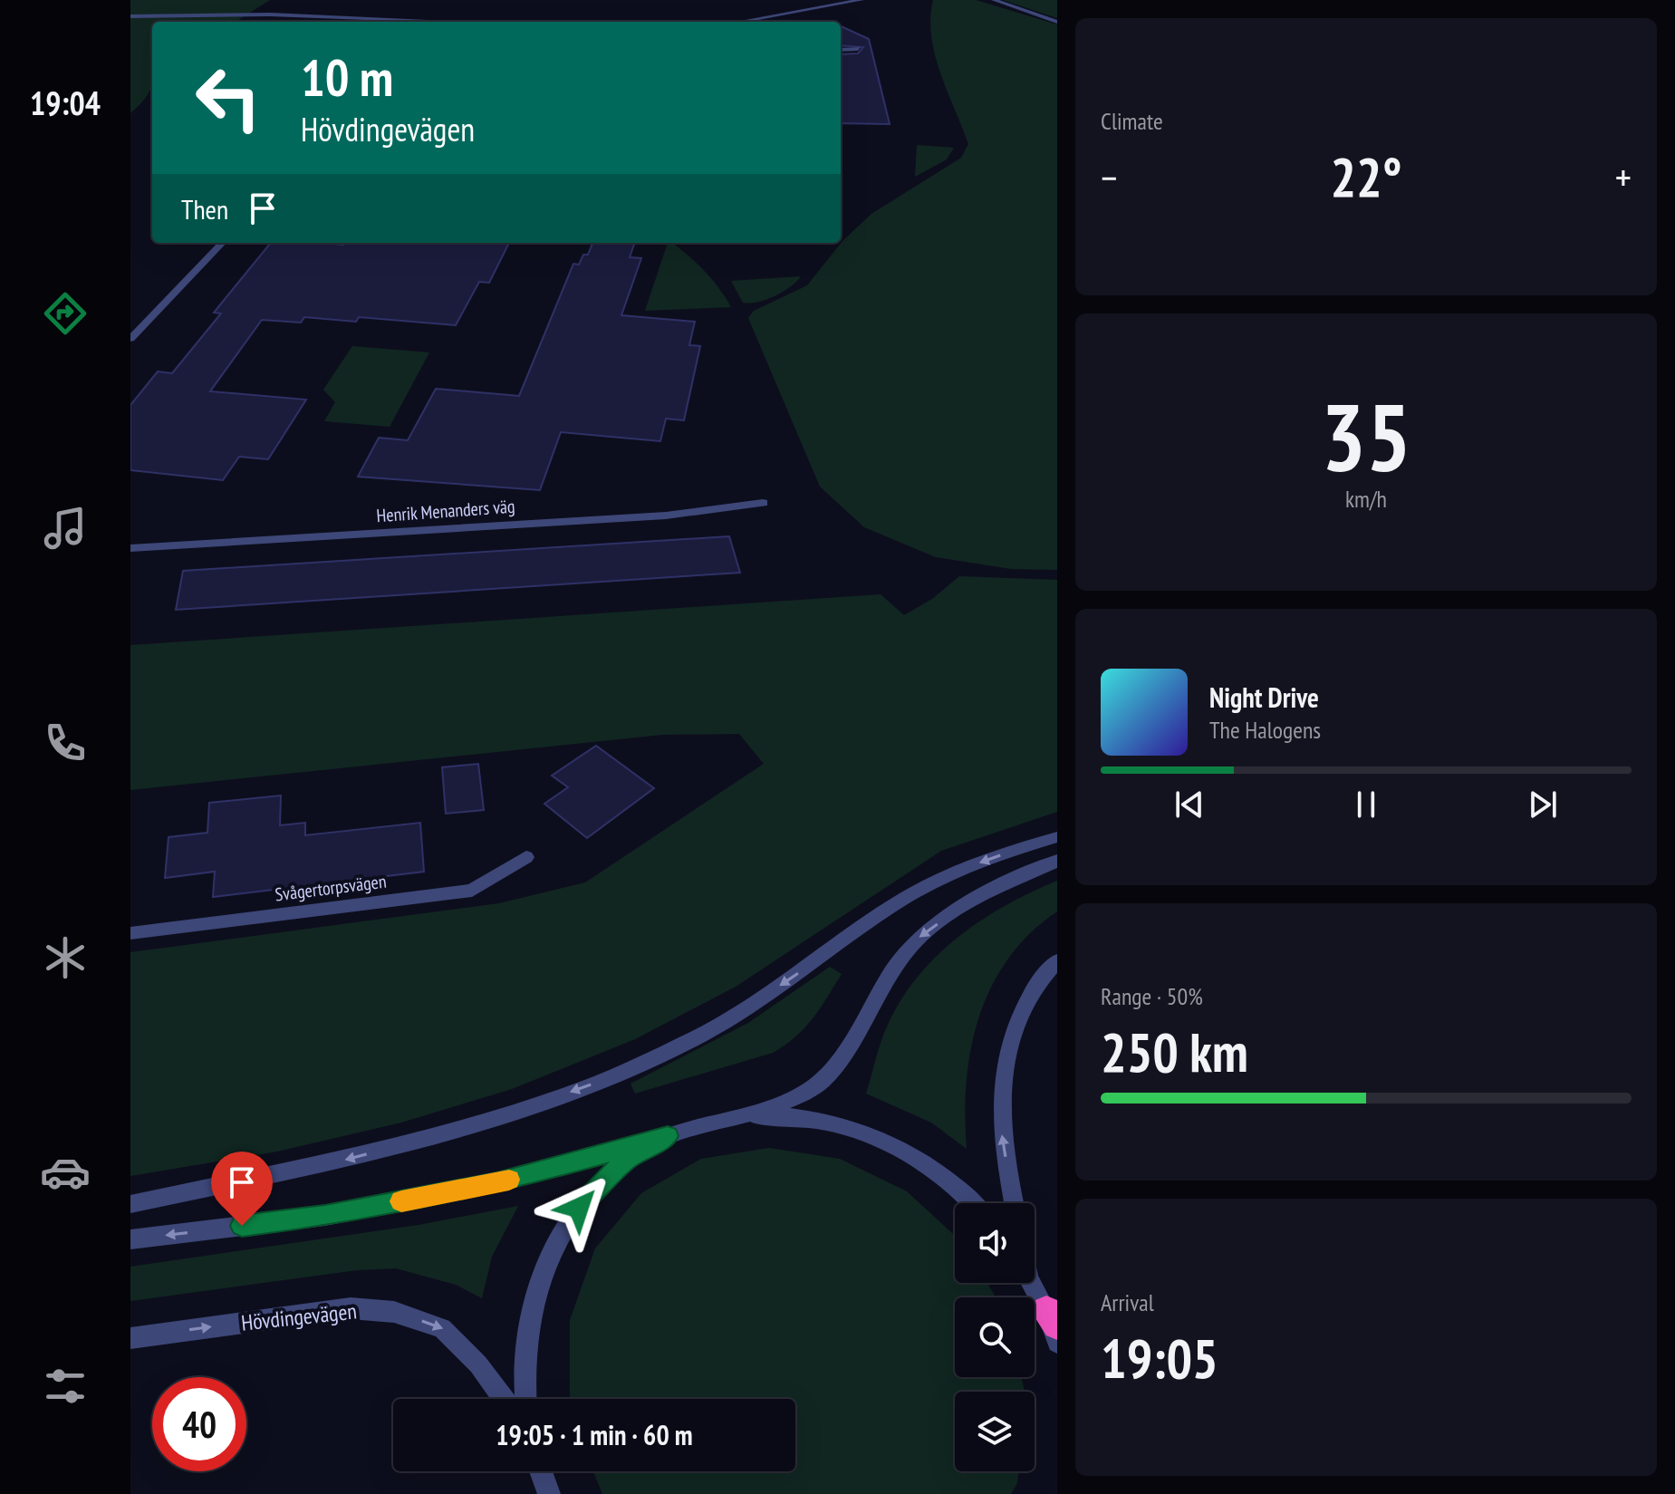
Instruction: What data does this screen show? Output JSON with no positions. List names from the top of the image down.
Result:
{
  "streets": {
    "street": ["Henrik Menanders väg", "Svågertorpsvägen", "Hövdingevägen"]
  },
  "page": {
    "tabs": "19:04",
    "tile": [
      "Climate",
      ["35", "km/h"],
      ["Range · 50%", "250 km"],
      ["Arrival", "19:05"]
    ],
    "turn": ["10 m", "Hövdingevägen"],
    "heat": ["−", "22°", "+"],
    "then": "Then",
    "song": ["Night Drive", "The Halogens"],
    "limit": "40",
    "trip": "19:05 · 1 min · 60 m"
  }
}
